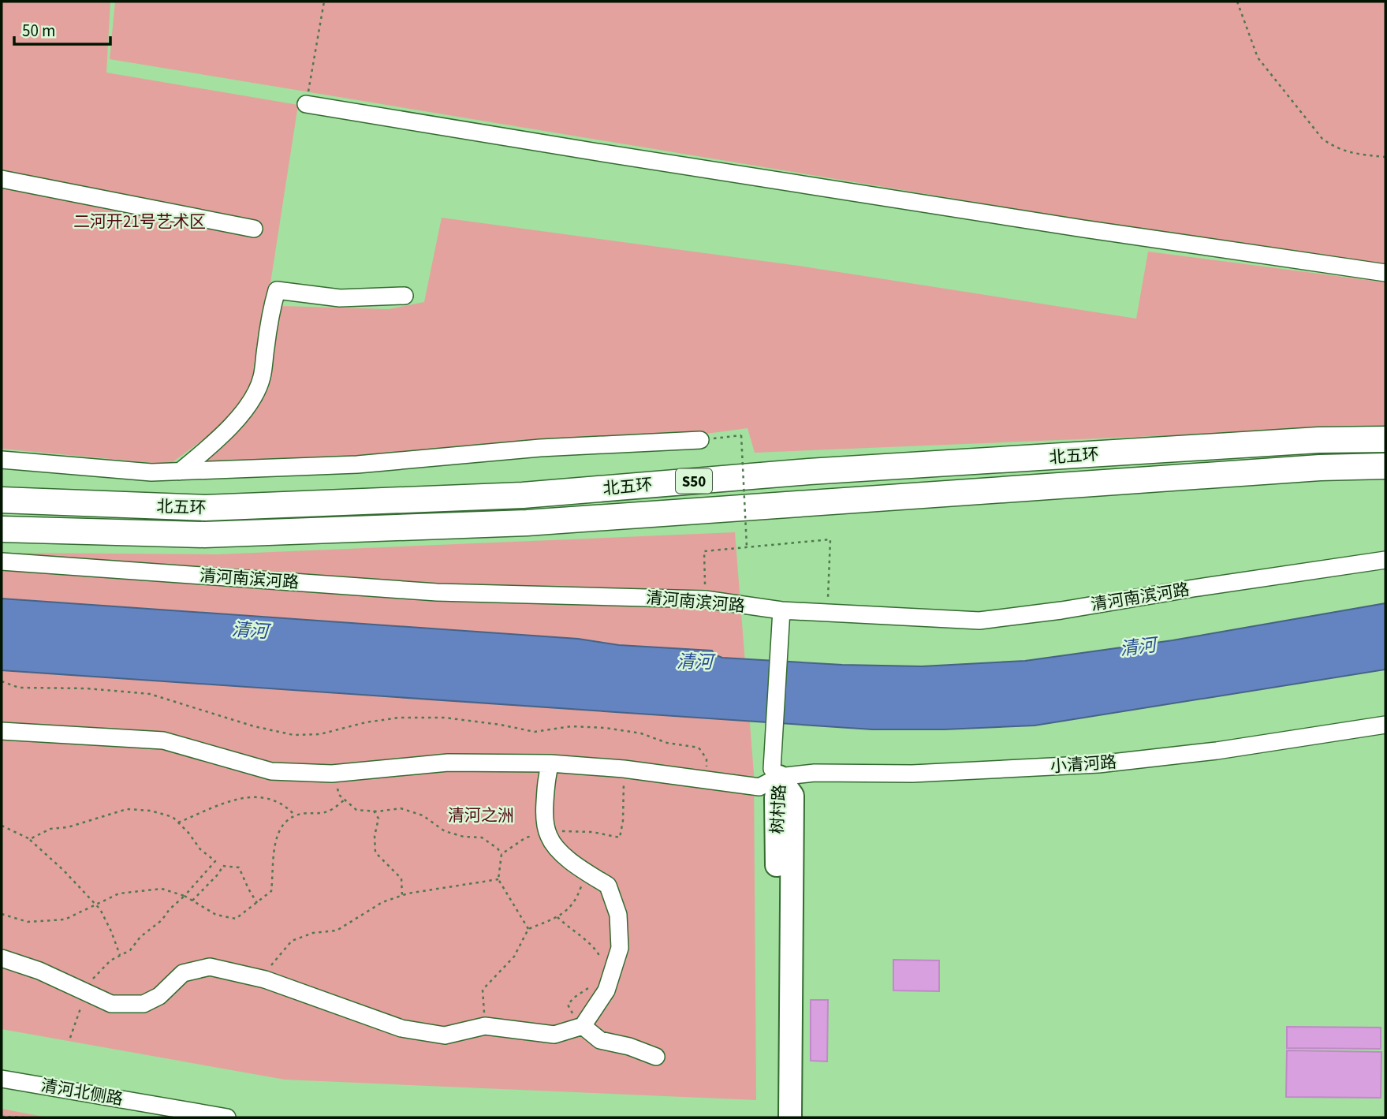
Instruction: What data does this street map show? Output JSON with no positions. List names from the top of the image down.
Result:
{
  "streets": {
    "highway": ["北五环", "S50"],
    "main road": ["树村路"],
    "street": ["清河南滨河路", "小清河路", "清河北侧路"]
  },
  "crossings": [
    ["小清河路", "树村路"]
  ],
  "water": ["清河"],
  "parks": ["二河开21号艺术区", "清河之洲"],
  "scale_bar": "50 m"
}
